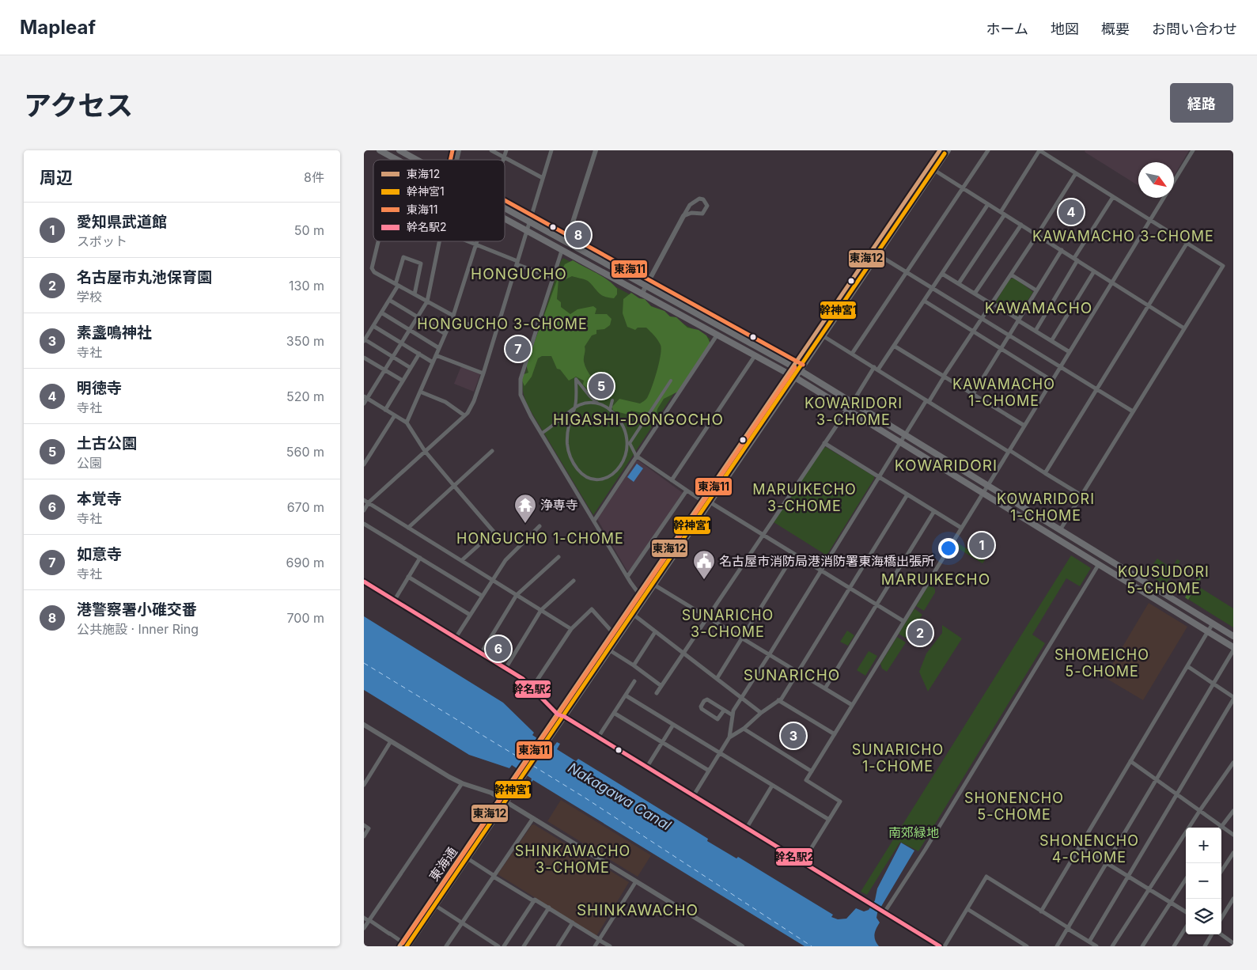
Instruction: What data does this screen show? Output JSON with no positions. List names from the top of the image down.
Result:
{
  "streets": {
    "main road": ["東海通"]
  },
  "districts": [
    "KAWAMACHO 3-CHOME",
    "HONGUCHO",
    "KAWAMACHO",
    "HONGUCHO 3-CHOME",
    "KAWAMACHO 1-CHOME",
    "KOWARIDORI 3-CHOME",
    "HIGASHI-DONGOCHO",
    "KOWARIDORI",
    "MARUIKECHO 3-CHOME",
    "KOWARIDORI 1-CHOME",
    "HONGUCHO 1-CHOME",
    "KOUSUDORI 5-CHOME",
    "MARUIKECHO",
    "SUNARICHO 3-CHOME",
    "SHOMEICHO 5-CHOME",
    "SUNARICHO",
    "SUNARICHO 1-CHOME",
    "SHONENCHO 5-CHOME",
    "SHONENCHO 4-CHOME",
    "SHINKAWACHO 3-CHOME",
    "SHINKAWACHO"
  ],
  "water": ["Nakagawa Canal"],
  "parks": ["南郊緑地"],
  "places": {
    "temple": ["浄専寺"],
    "public building": ["名古屋市消防局港消防署東海橋出張所"]
  },
  "lines": [
    "transit line 東海12",
    "transit line 東海11",
    "transit line 幹神宮1",
    "transit line 幹名駅2"
  ],
  "legend": [
    "東海12",
    "幹神宮1",
    "東海11",
    "幹名駅2"
  ],
  "north": "bottom right",
  "page": {
    "header": "Mapleaf",
    "nav": [
      "ホーム",
      "地図",
      "概要",
      "お問い合わせ"
    ],
    "title": "アクセス",
    "buttons": "経路",
    "heading": ["周辺", "8件"],
    "pins": [
      "4",
      "8",
      "7",
      "5",
      "1",
      "2",
      "6",
      "3"
    ],
    "list": [
      {
        "mark": "1",
        "name": "愛知県武道館",
        "note": "スポット",
        "value": "50 m"
      },
      {
        "mark": "2",
        "name": "名古屋市丸池保育園",
        "note": "学校",
        "value": "130 m"
      },
      {
        "mark": "3",
        "name": "素盞鳴神社",
        "note": "寺社",
        "value": "350 m"
      },
      {
        "mark": "4",
        "name": "明徳寺",
        "note": "寺社",
        "value": "520 m"
      },
      {
        "mark": "5",
        "name": "土古公園",
        "note": "公園",
        "value": "560 m"
      },
      {
        "mark": "6",
        "name": "本覚寺",
        "note": "寺社",
        "value": "670 m"
      },
      {
        "mark": "7",
        "name": "如意寺",
        "note": "寺社",
        "value": "690 m"
      },
      {
        "mark": "8",
        "name": "港警察署小碓交番",
        "note": "公共施設 · Inner Ring",
        "value": "700 m"
      }
    ],
    "map_buttons": ["+", "−"]
  }
}
